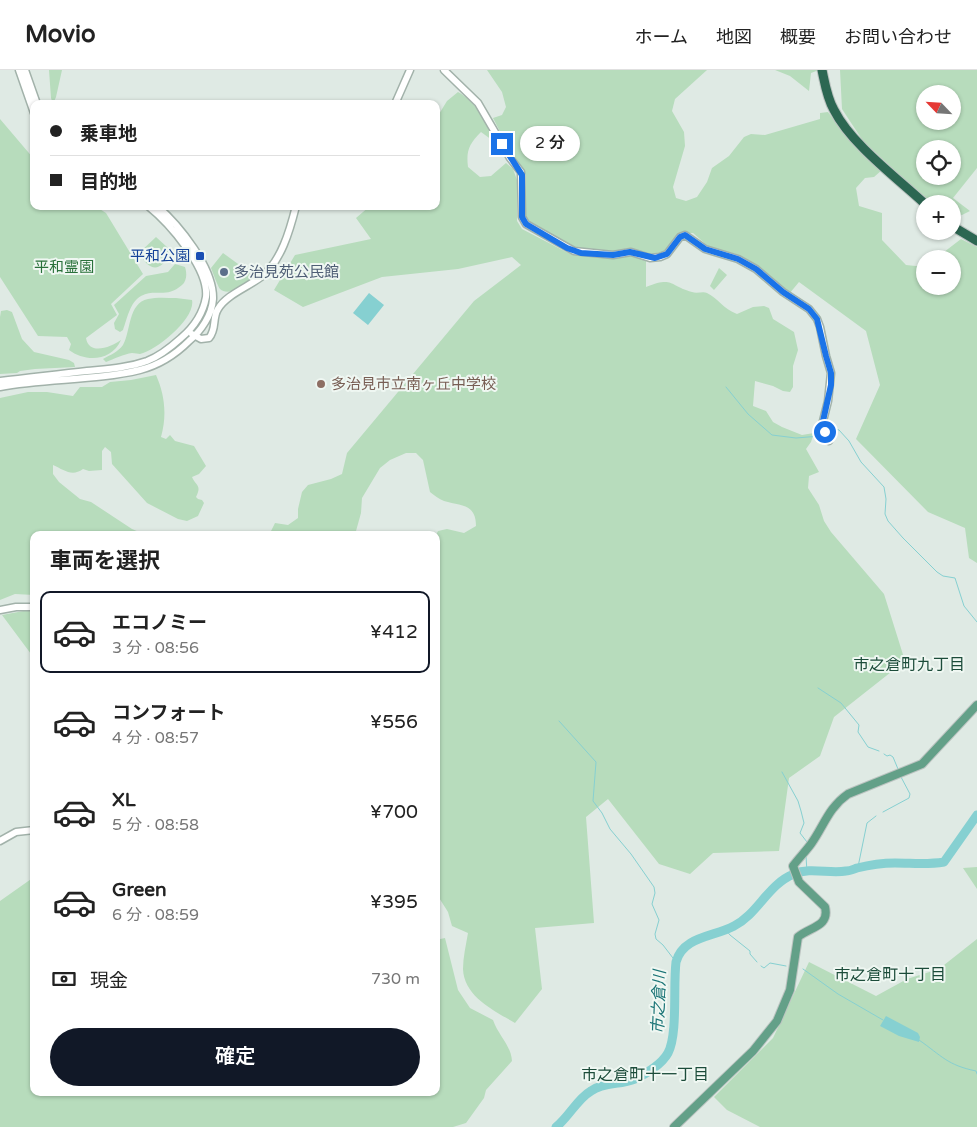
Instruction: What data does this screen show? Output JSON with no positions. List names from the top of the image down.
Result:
{
  "districts": ["市之倉町九丁目", "市之倉町十丁目", "市之倉町十一丁目"],
  "water": ["市之倉川"],
  "parks": ["平和霊園"],
  "places": {
    "transit": ["平和公園"],
    "other": ["多治見苑公民館", "多治見市立南ヶ丘中学校"]
  },
  "north": "top left",
  "page": {
    "header": "Movio",
    "nav": [
      "ホーム",
      "地図",
      "概要",
      "お問い合わせ"
    ],
    "map_buttons": ["+", "−"],
    "banner": ["乗車地", "目的地"],
    "bubble": "2 分",
    "heading": "車両を選択",
    "list": [
      {
        "name": "エコノミー",
        "note": "3 分 · 08:56",
        "value": "¥412"
      },
      {
        "name": "コンフォート",
        "note": "4 分 · 08:57",
        "value": "¥556"
      },
      {
        "name": "XL",
        "note": "5 分 · 08:58",
        "value": "¥700"
      },
      {
        "name": "Green",
        "note": "6 分 · 08:59",
        "value": "¥395"
      }
    ],
    "pay": ["現金", "730 m"],
    "buttons": "確定"
  }
}
